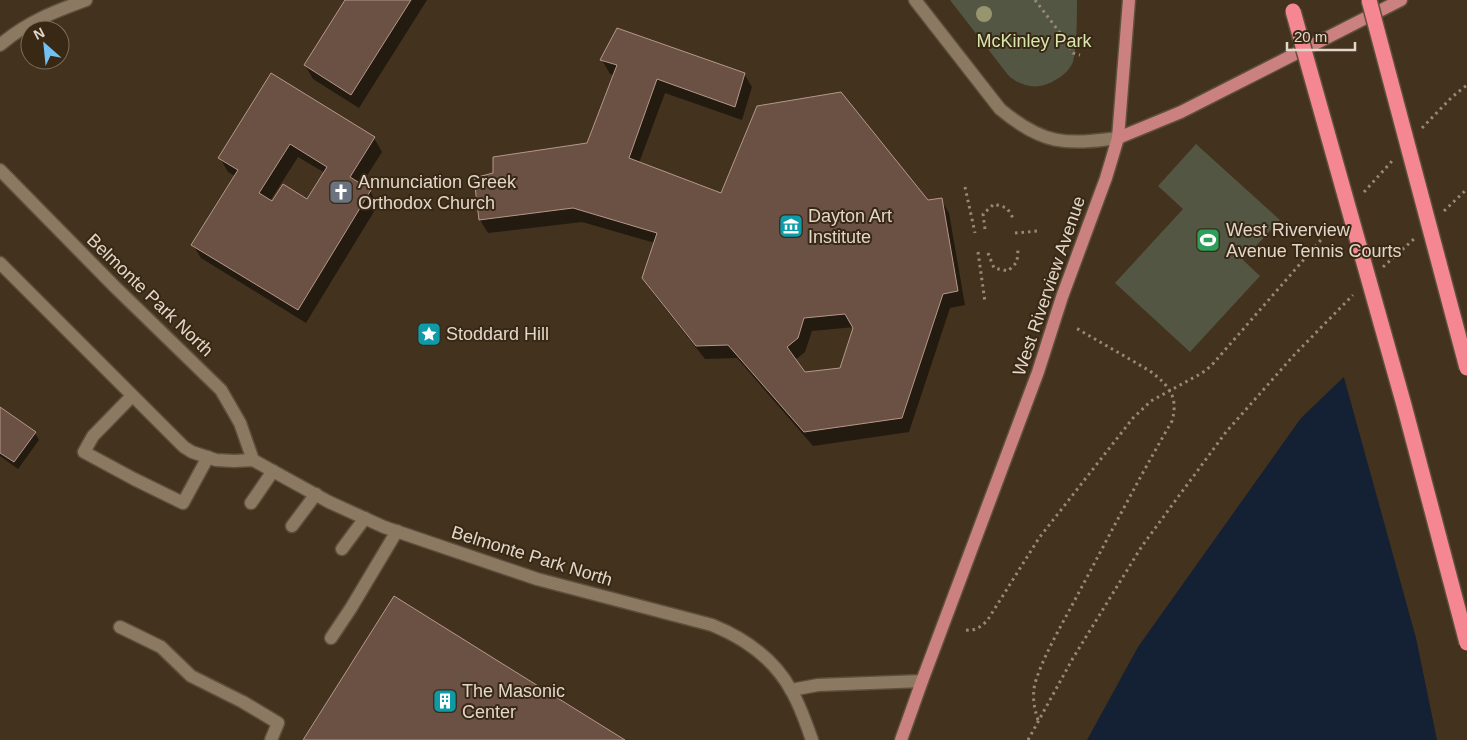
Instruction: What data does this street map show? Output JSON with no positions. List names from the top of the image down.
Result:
{
  "streets": {
    "main road": ["West Riverview Avenue"],
    "street": ["Belmonte Park North"]
  },
  "parks": ["McKinley Park"],
  "places": {
    "church": ["Annunciation Greek Orthodox Church"],
    "museum": ["Dayton Art Institute"],
    "sports": ["West Riverview Avenue Tennis Courts"],
    "place": ["Stoddard Hill"],
    "building": ["The Masonic Center"]
  },
  "scale_bar": "20 m",
  "north": "top left"
}
